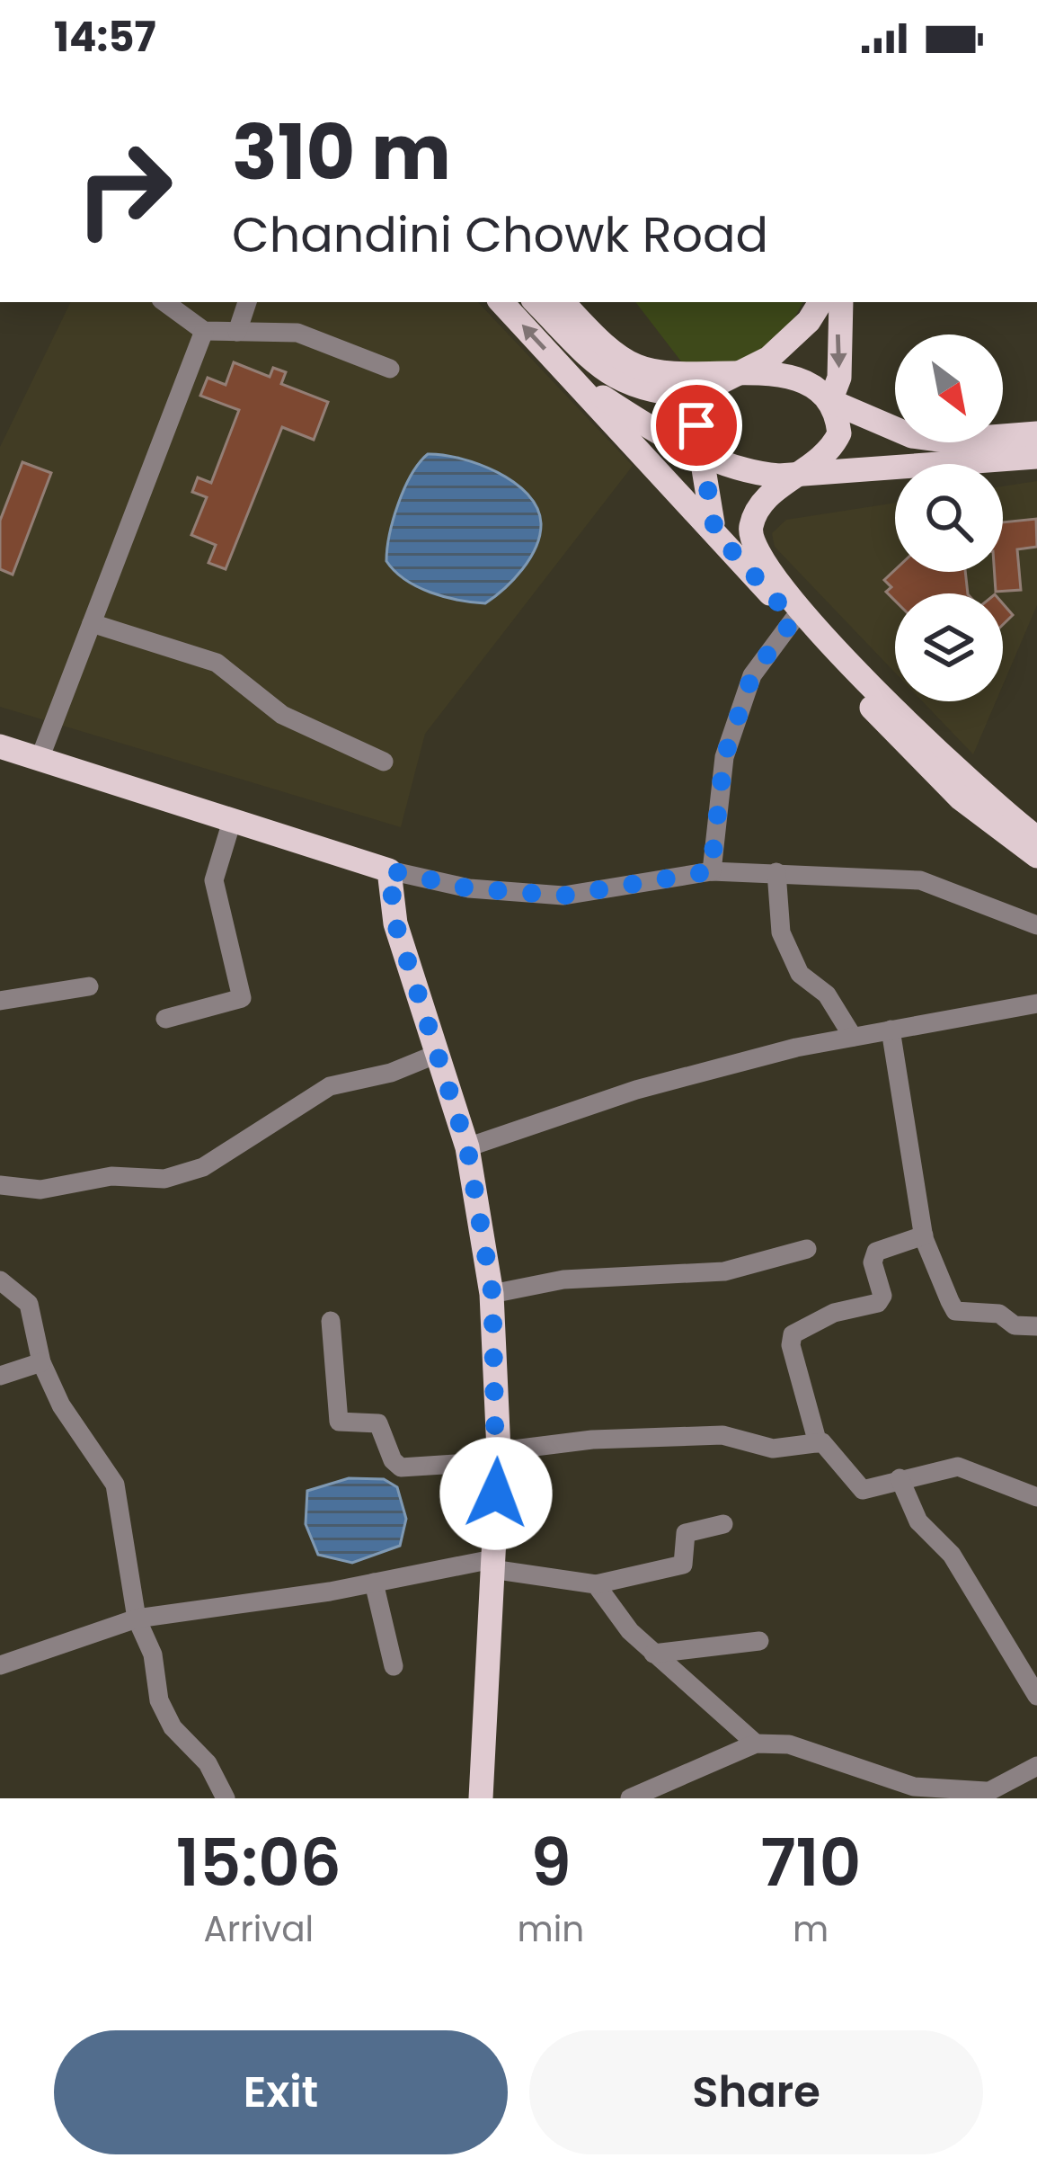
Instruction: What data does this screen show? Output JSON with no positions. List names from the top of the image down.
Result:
{
  "north": "bottom right",
  "page": {
    "status": "14:57",
    "turn": ["310 m", "Chandini Chowk Road"],
    "eta": [
      "15:06",
      "Arrival",
      "9",
      "min",
      "710",
      "m"
    ],
    "buttons": ["Exit", "Share"]
  }
}
